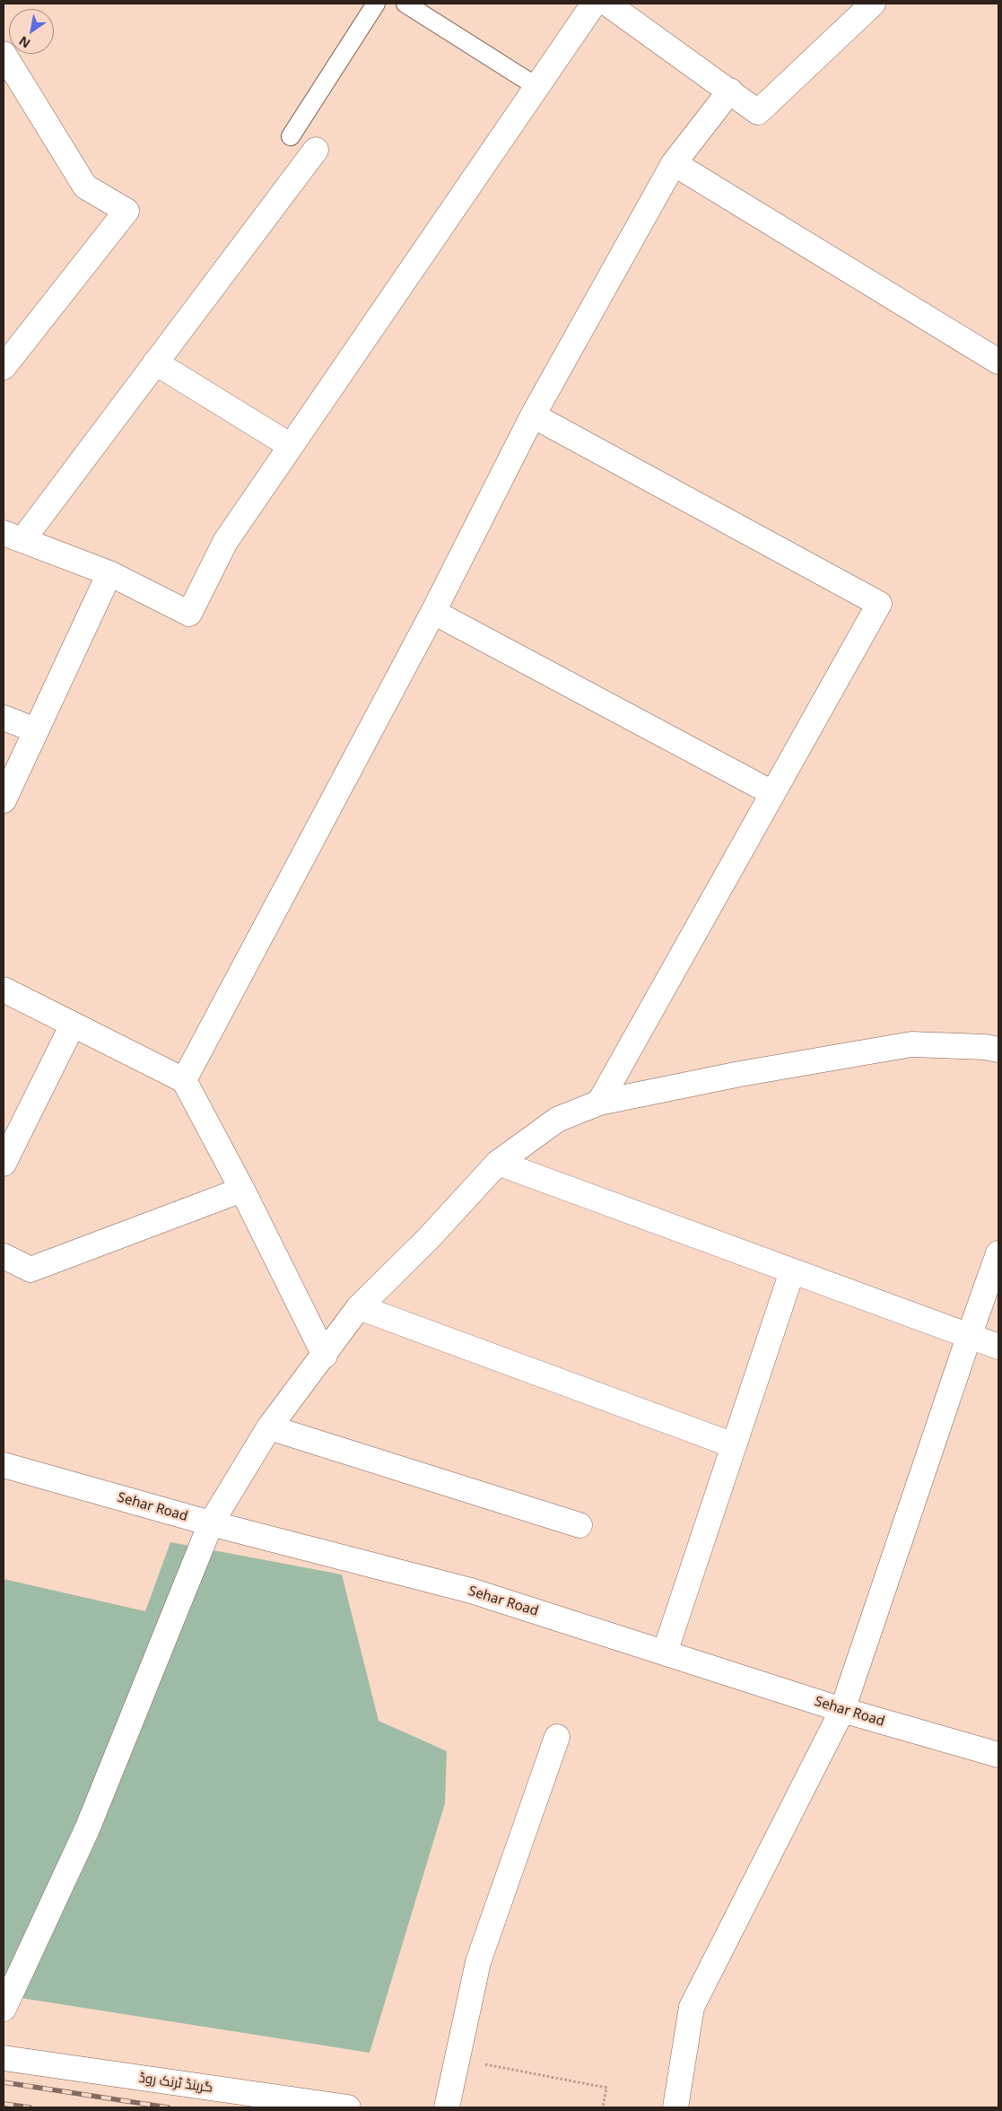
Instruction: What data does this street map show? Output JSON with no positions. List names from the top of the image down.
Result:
{
  "streets": {
    "street": ["Sehar Road", "گرینڈ ٹرنک روڈ"]
  },
  "north": "bottom left"
}
